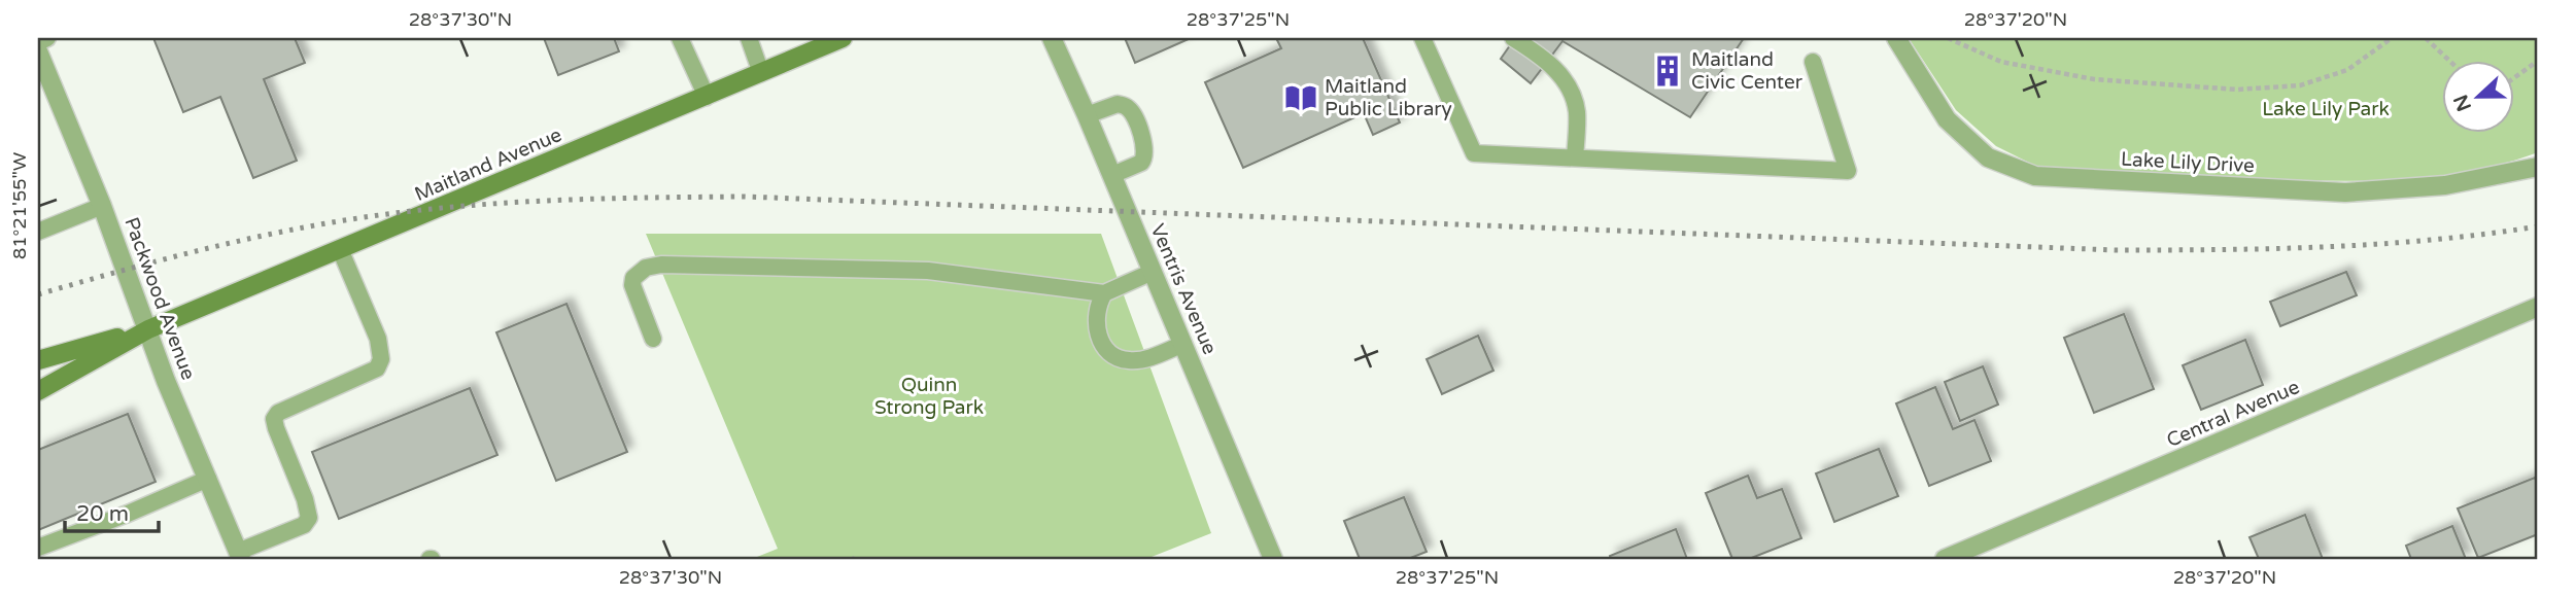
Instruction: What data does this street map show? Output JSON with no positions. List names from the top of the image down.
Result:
{
  "streets": {
    "main road": ["Maitland Avenue"],
    "street": [
      "Lake Lily Drive",
      "Ventris Avenue",
      "Packwood Avenue",
      "Central Avenue"
    ]
  },
  "crossings": [
    ["Maitland Avenue", "Packwood Avenue"]
  ],
  "parks": ["Lake Lily Park", "Quinn Strong Park"],
  "places": {
    "building": ["Maitland Civic Center"],
    "library": ["Maitland Public Library"]
  },
  "scale_bar": "20 m",
  "north": "left",
  "coordinates": [
    "28°37'30\"N",
    "28°37'25\"N",
    "28°37'20\"N",
    "81°21'55\"W"
  ]
}
